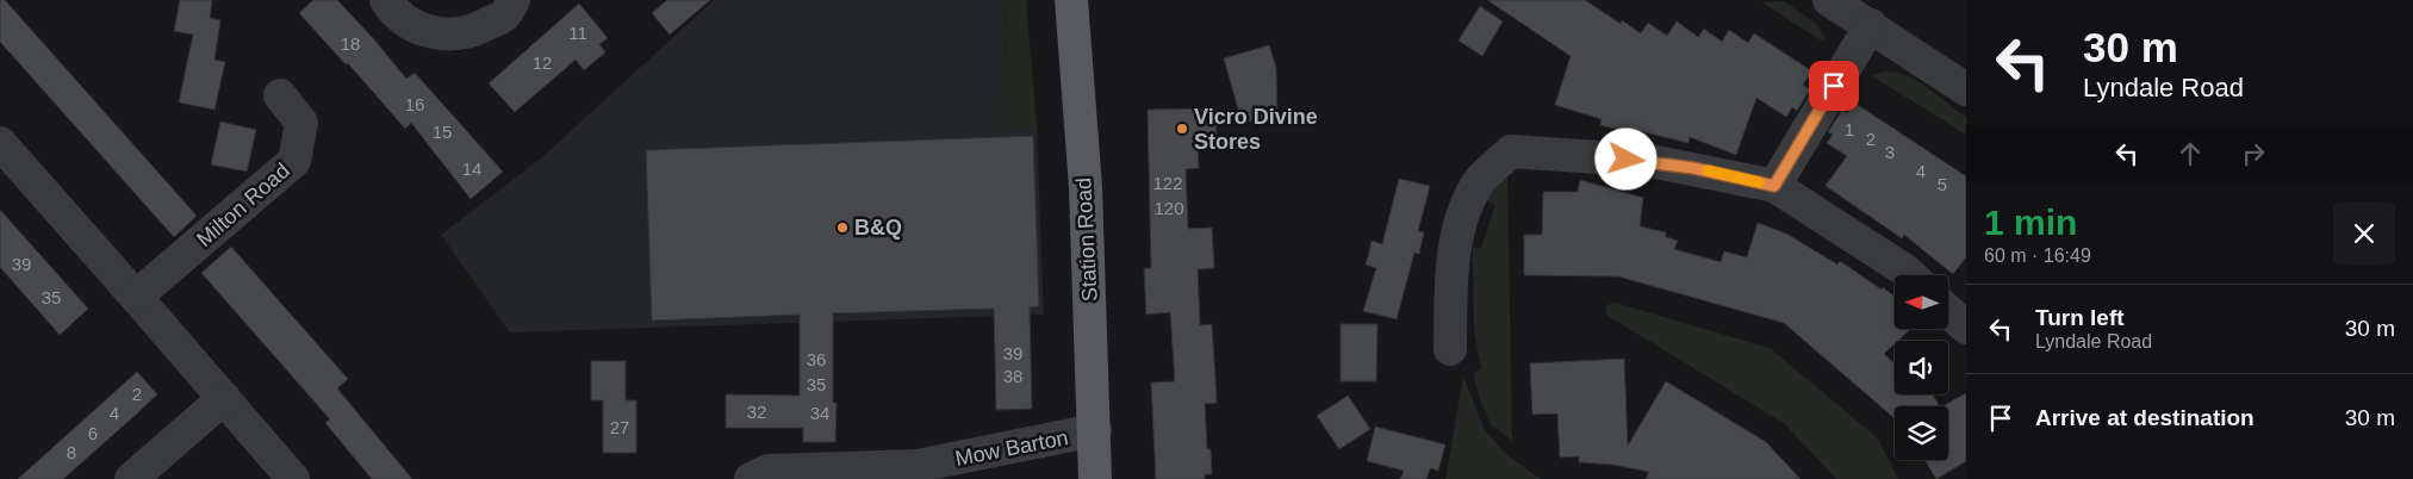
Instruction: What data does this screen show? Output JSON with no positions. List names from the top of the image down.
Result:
{
  "streets": {
    "main road": ["Station Road"],
    "street": ["Milton Road", "Mow Barton"]
  },
  "crossings": [
    ["Station Road", "Mow Barton"]
  ],
  "places": ["Vicro Divine Stores", "B&Q"],
  "house_numbers": [
    "11",
    "18",
    "12",
    "16",
    "1",
    "15",
    "2",
    "3",
    "14",
    "4",
    "122",
    "5",
    "120",
    "39",
    "35",
    "39",
    "36",
    "38",
    "35",
    "2",
    "32",
    "4",
    "34",
    "27",
    "6",
    "8"
  ],
  "north": "left",
  "page": {
    "turn": ["30 m", "Lyndale Road"],
    "heading": ["1 min", "60 m · 16:49"],
    "list": [
      {
        "name": "Turn left",
        "note": "Lyndale Road",
        "value": "30 m"
      },
      {
        "name": "Arrive at destination",
        "value": "30 m"
      }
    ]
  }
}
